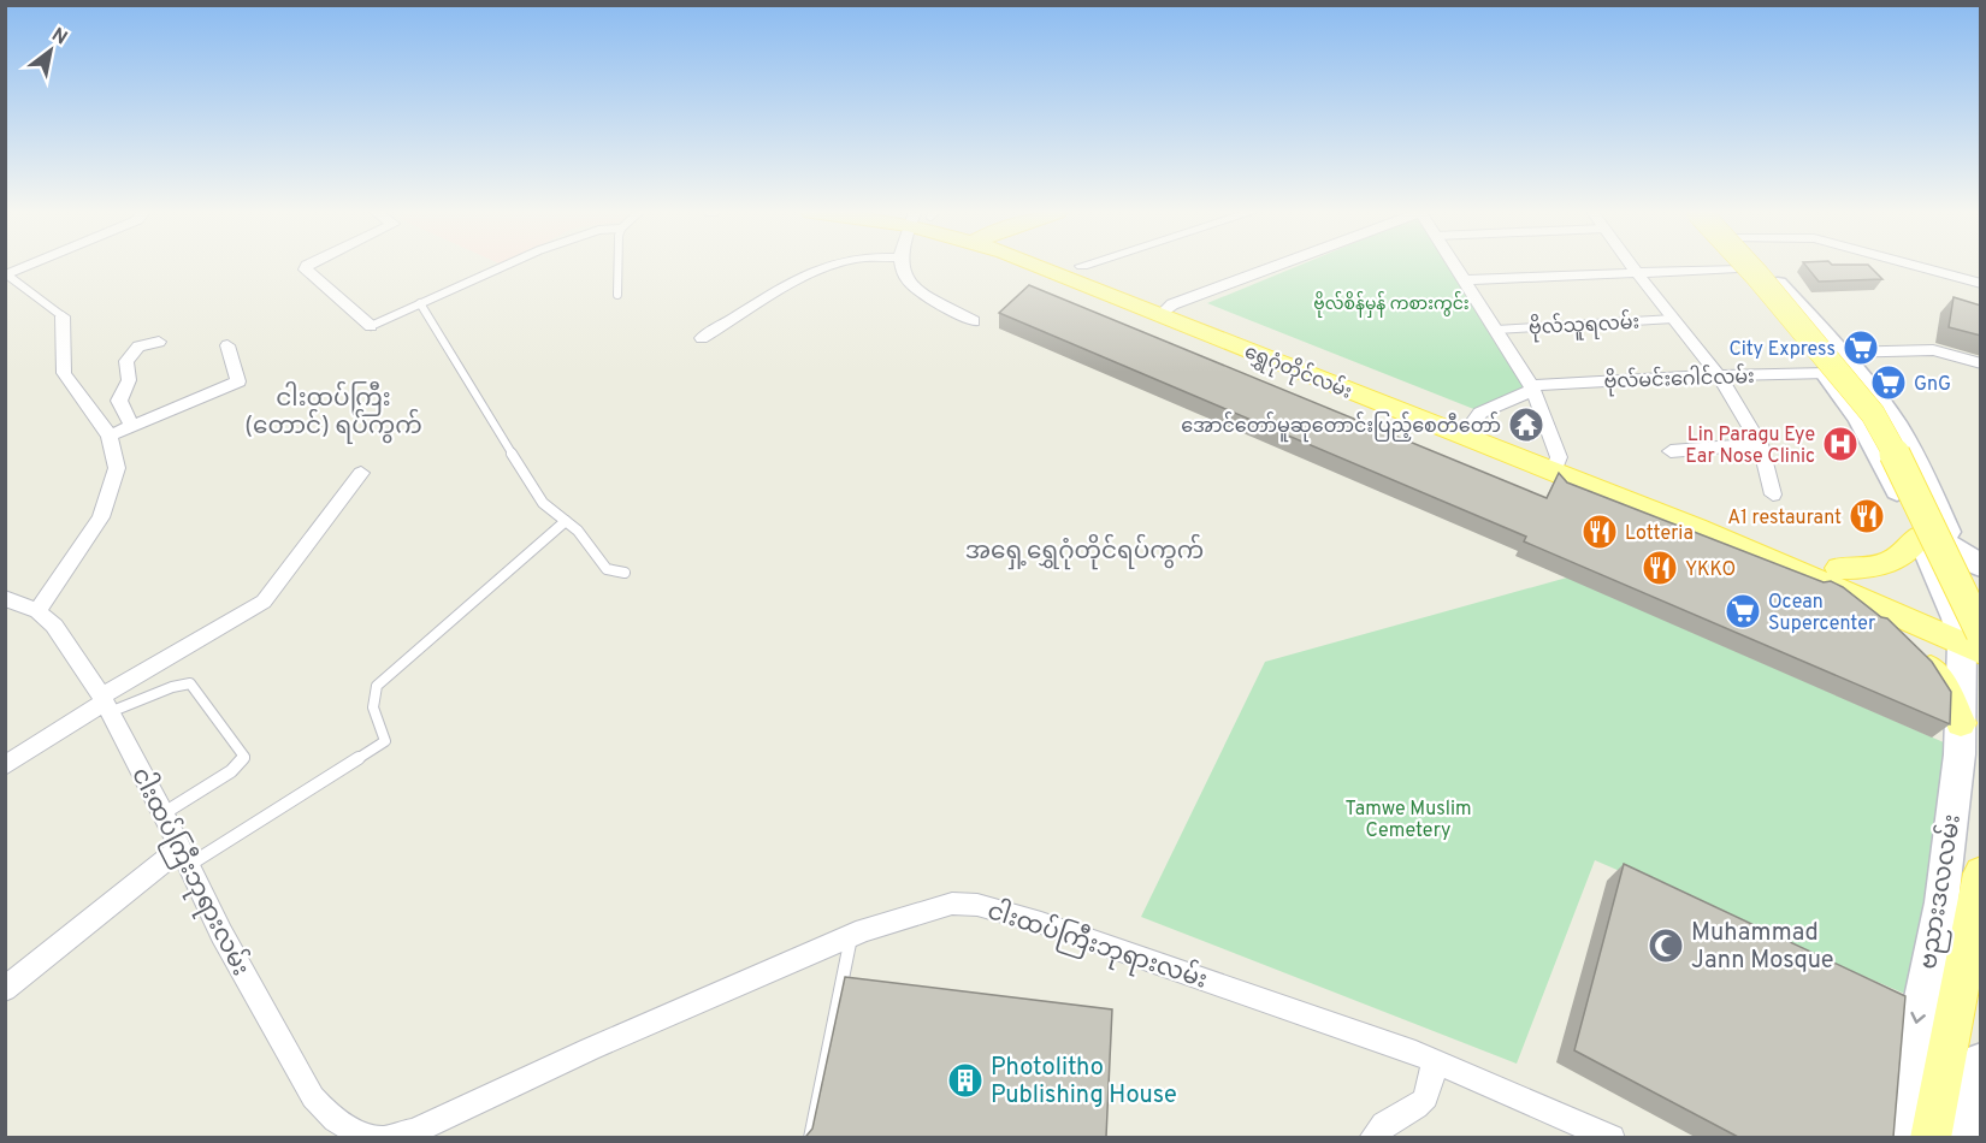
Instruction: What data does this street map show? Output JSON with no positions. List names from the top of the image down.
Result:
{
  "streets": {
    "main road": ["ရွှေဂုံတိုင်လမ်း", "ဗညားဒလလမ်း"],
    "street": ["ဗိုလ်မင်းဂေါင်လမ်း", "ငါးထပ်ကြီးဘုရားလမ်း"],
    "lane": ["ဗိုလ်သူရလမ်း"]
  },
  "crossings": [
    ["ရွှေဂုံတိုင်လမ်း", "ဗညားဒလလမ်း"]
  ],
  "districts": ["ငါးထပ်ကြီး (တောင်) ရပ်ကွက်", "အရှေ့ရွှေဂုံတိုင်ရပ်ကွက်"],
  "parks": ["ဗိုလ်စိန်မှန် ကစားကွင်း", "Tamwe Muslim Cemetery"],
  "places": {
    "supermarket": ["City Express", "GnG", "Ocean Supercenter"],
    "temple": ["အောင်တော်မူဆုတောင်းပြည့်စေတီတော်"],
    "hospital": ["Lin Paragu Eye Ear Nose Clinic"],
    "restaurant": ["A1 restaurant", "Lotteria", "YKKO"],
    "mosque": ["Muhammad Jann Mosque"],
    "building": ["Photolitho Publishing House"]
  },
  "north": "top right"
}
